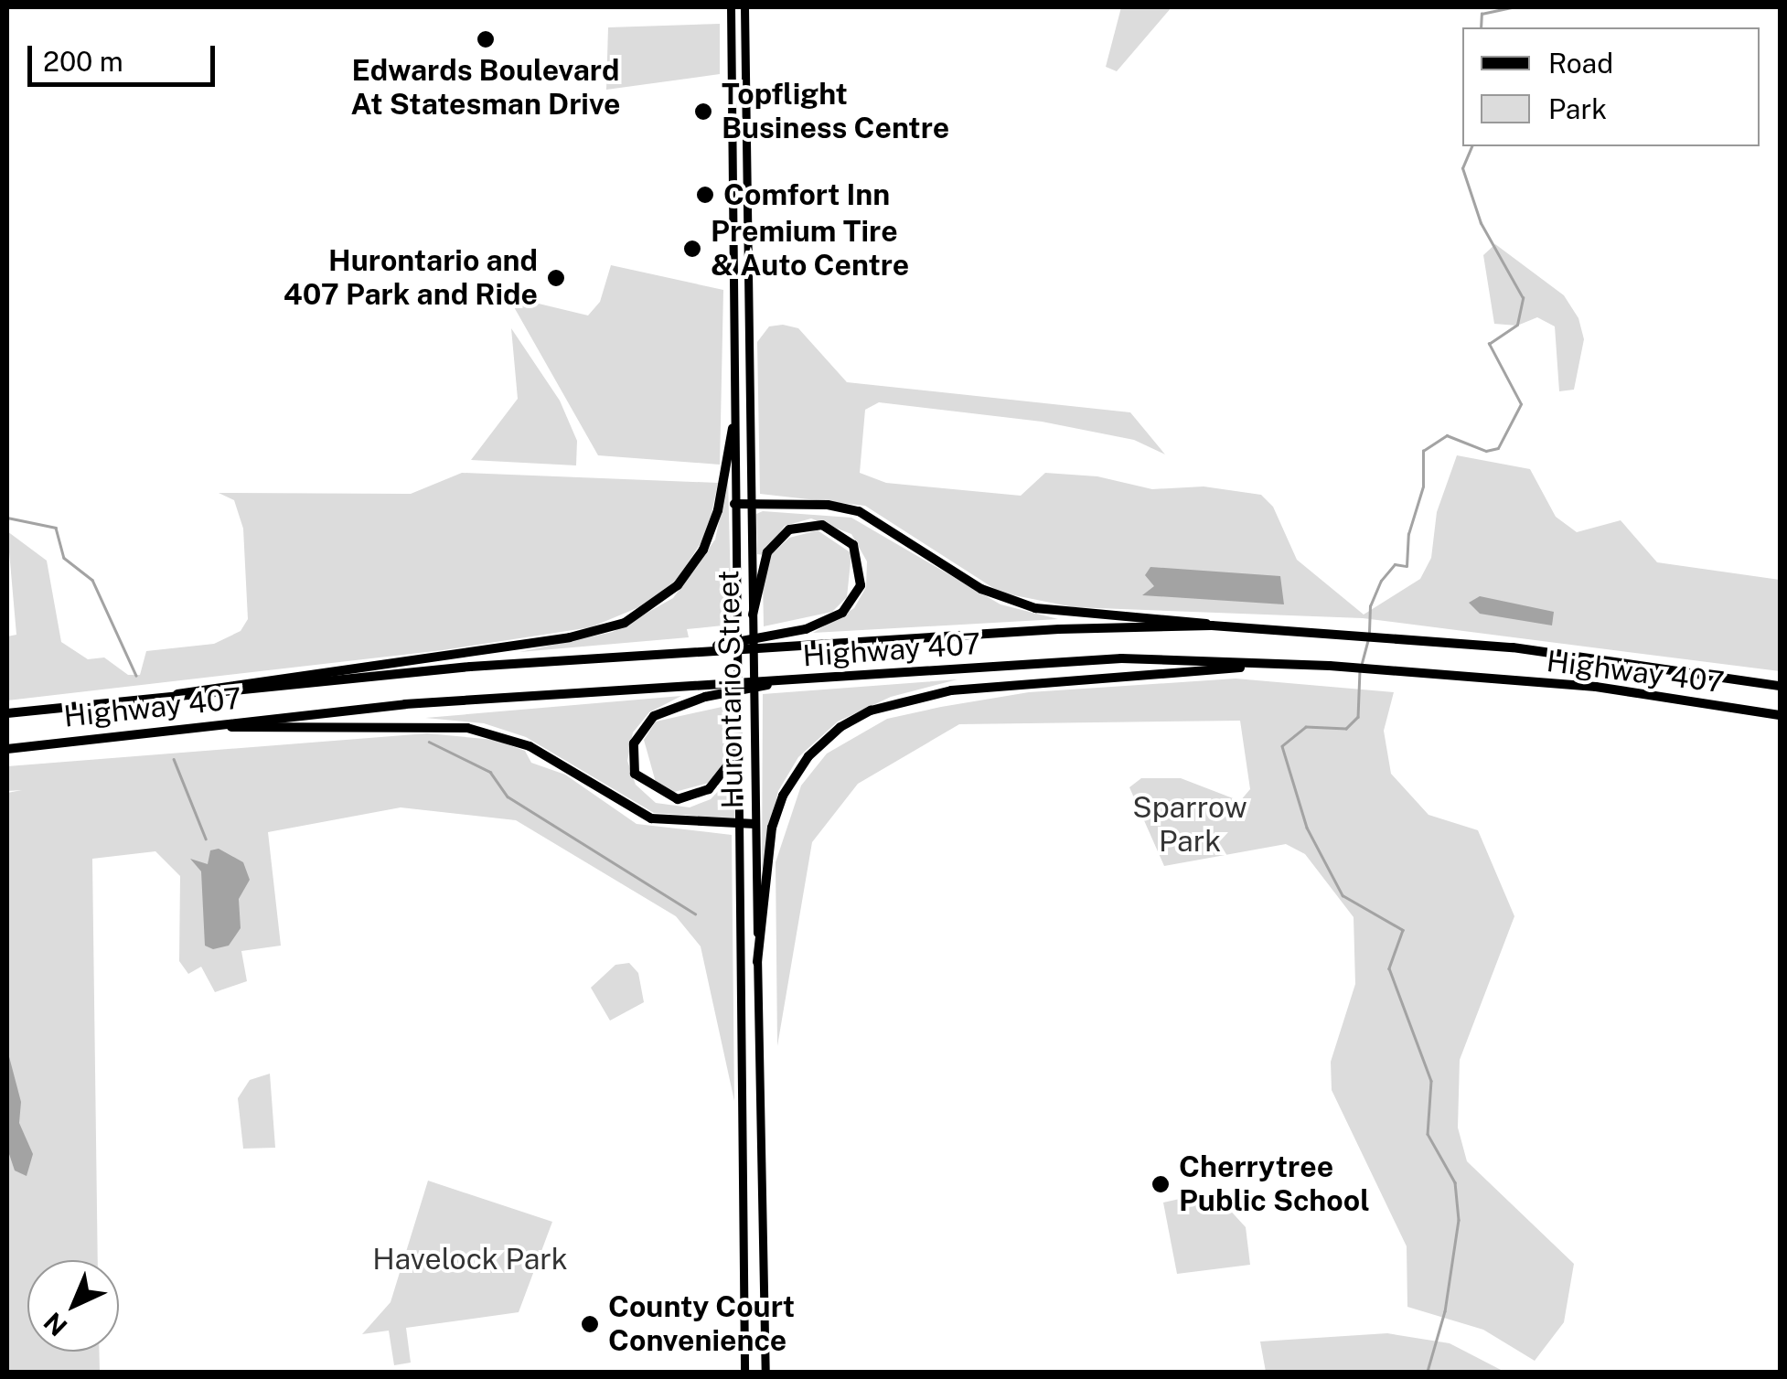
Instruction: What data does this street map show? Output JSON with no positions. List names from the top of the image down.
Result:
{
  "streets": {
    "highway": ["Highway 407"],
    "main road": ["Hurontario Street"]
  },
  "parks": ["Sparrow Park", "Havelock Park"],
  "places": [
    "Edwards Boulevard At Statesman Drive",
    "Topflight Business Centre",
    "Comfort Inn",
    "Premium Tire & Auto Centre",
    "Hurontario and 407 Park and Ride",
    "Cherrytree Public School",
    "County Court Convenience"
  ],
  "legend": ["Road", "Park"],
  "scale_bar": "200 m",
  "north": "bottom left"
}
